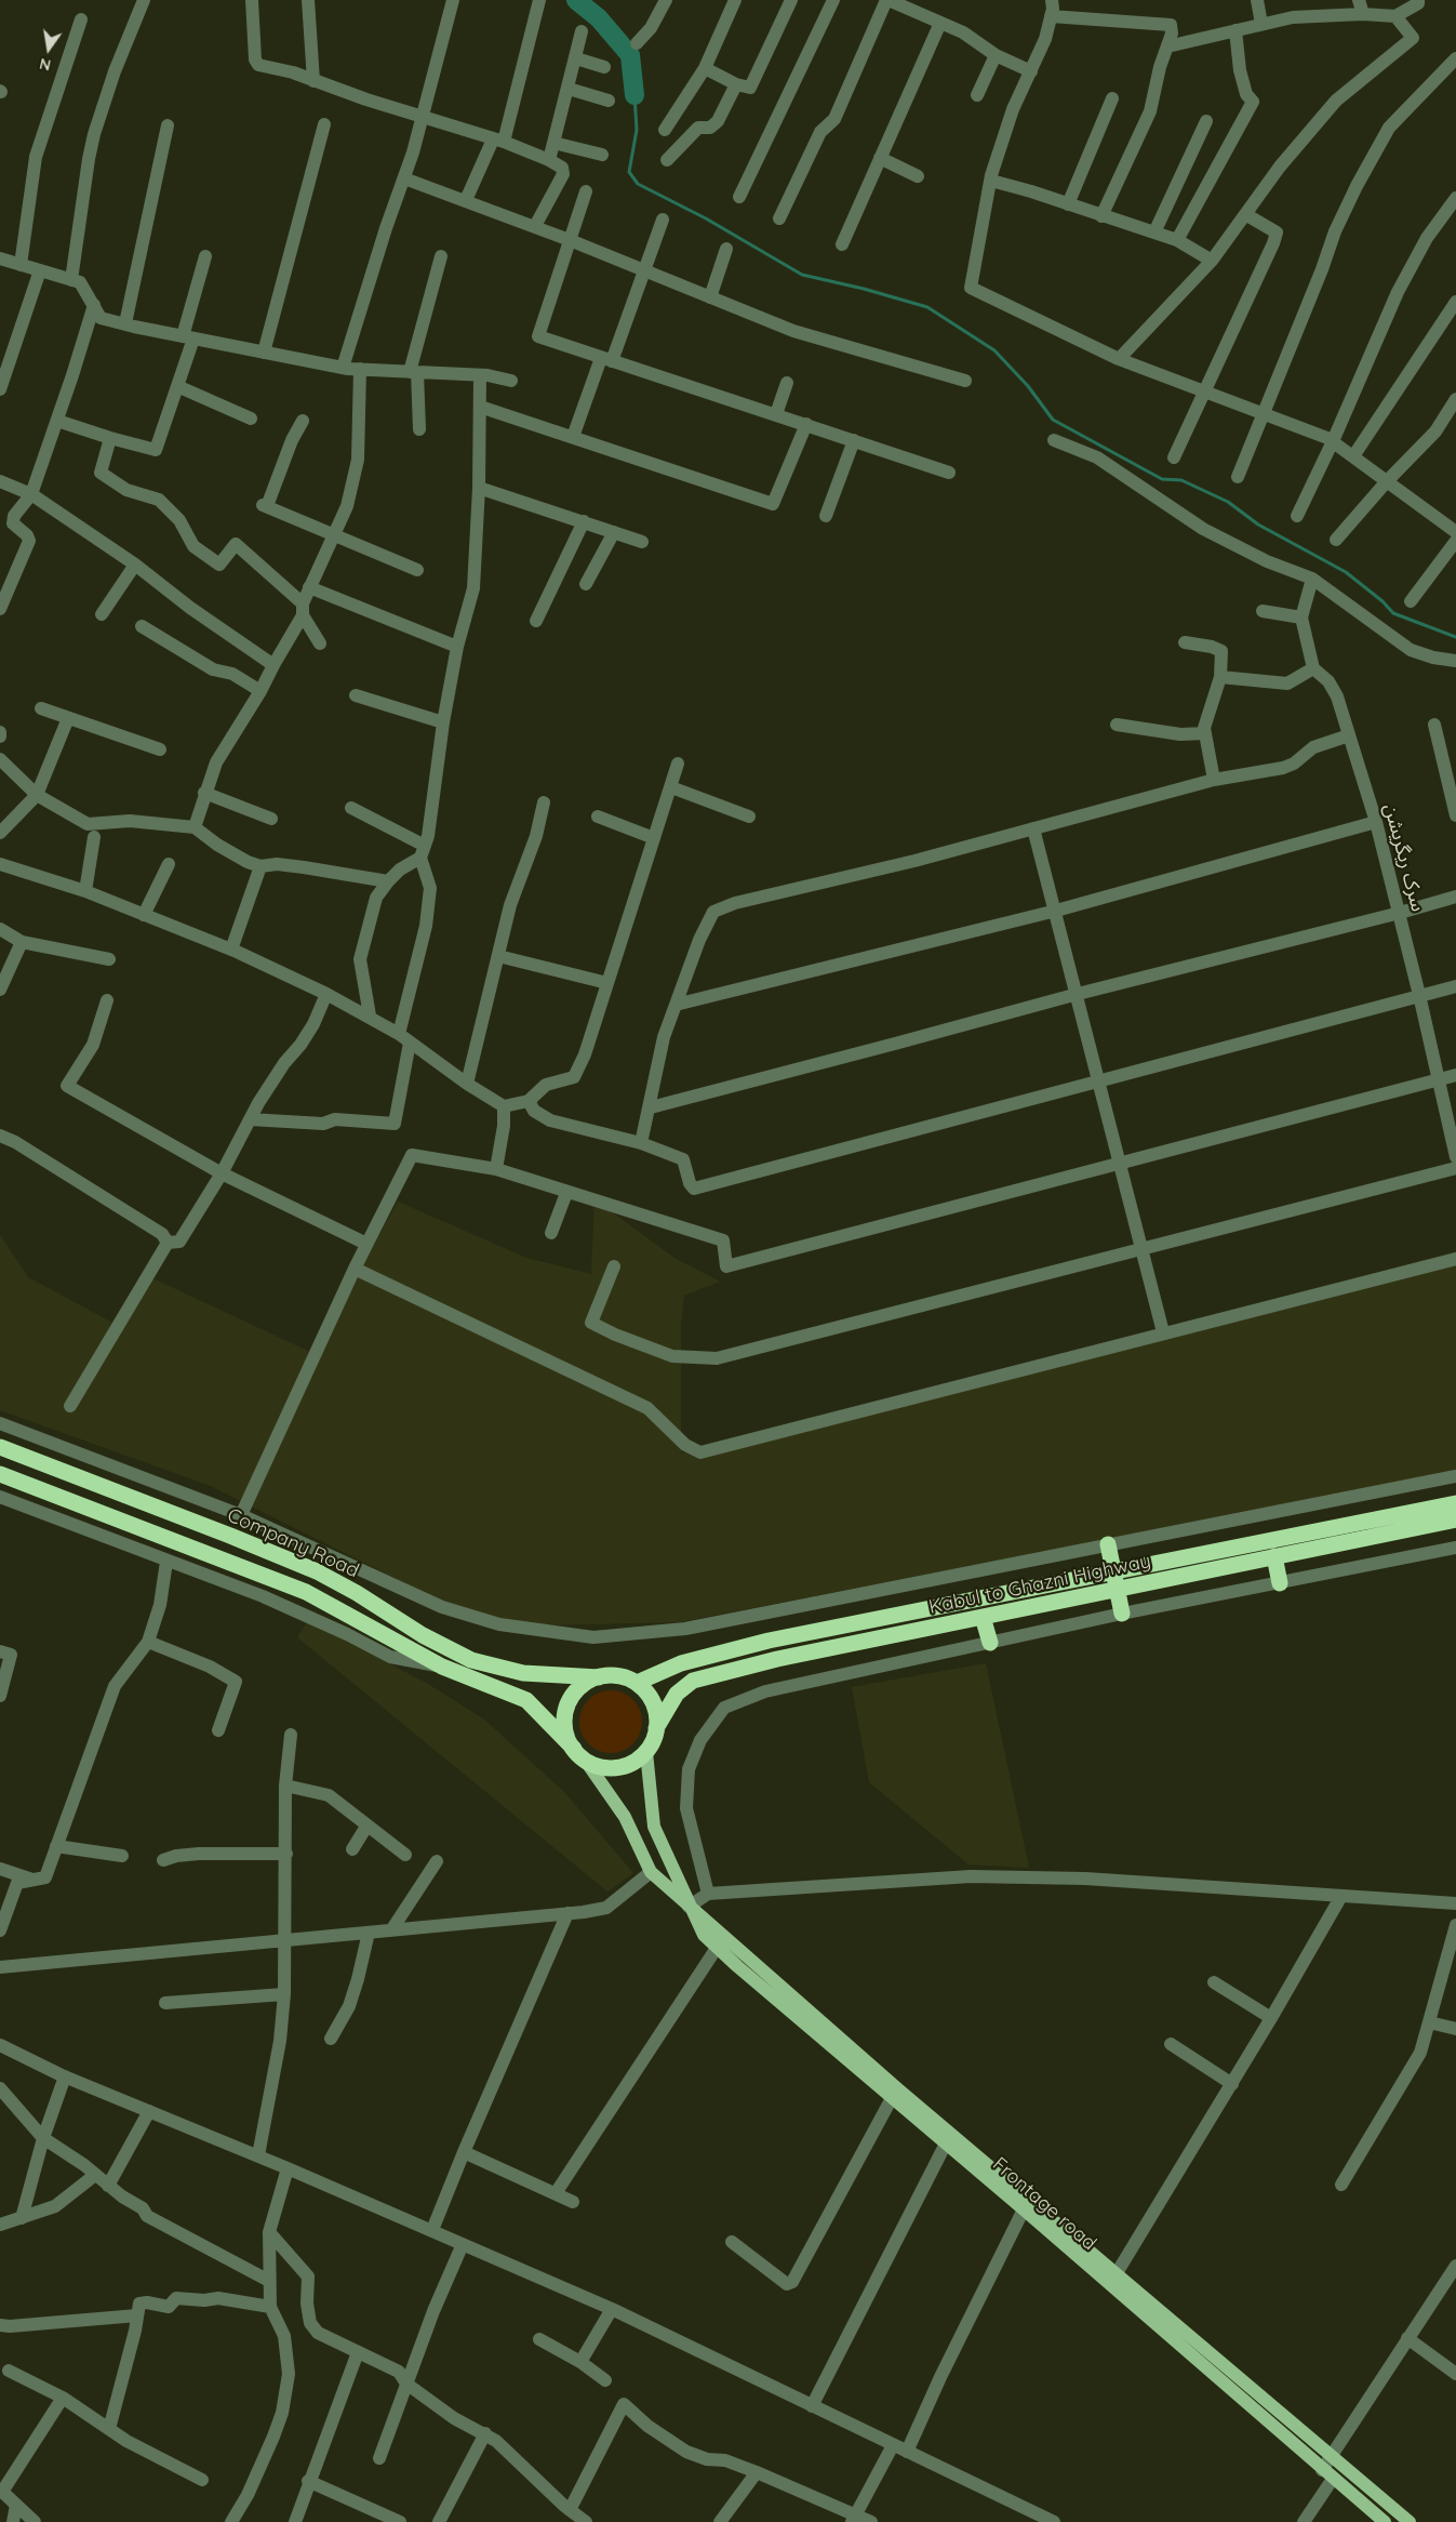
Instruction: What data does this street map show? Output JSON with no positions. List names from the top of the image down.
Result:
{
  "streets": {
    "highway": ["Company Road", "Kabul to Ghazni Highway"],
    "main road": ["Frontage road"],
    "street": ["سرک ریگریشن"]
  },
  "crossings": [
    ["Company Road", "Kabul to Ghazni Highway"]
  ],
  "north": "bottom"
}
